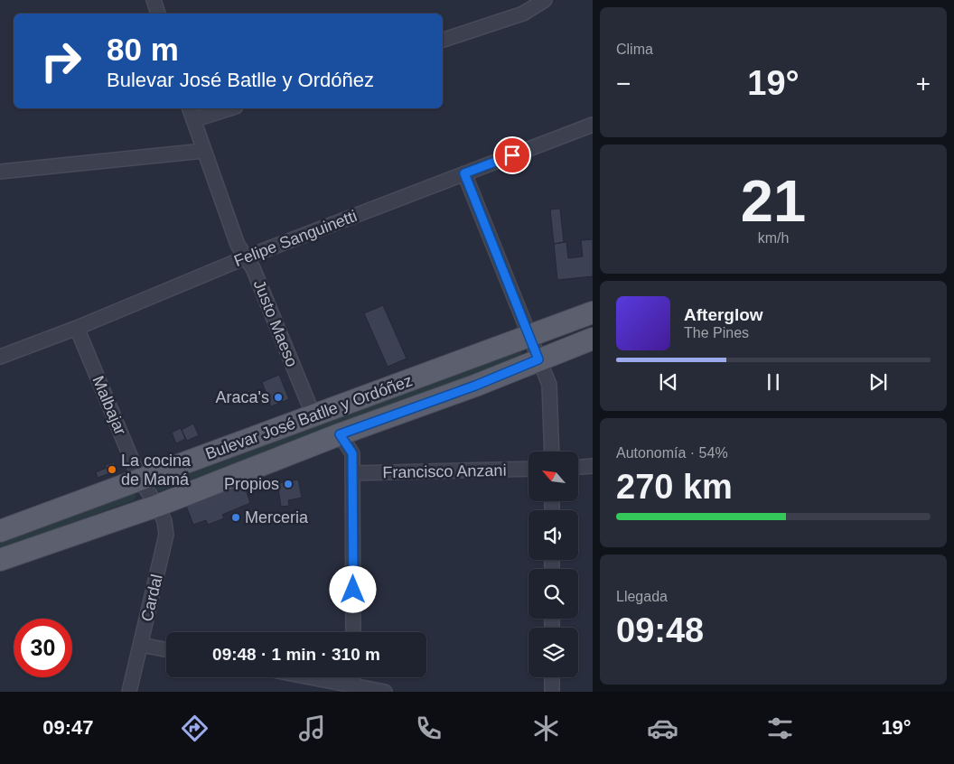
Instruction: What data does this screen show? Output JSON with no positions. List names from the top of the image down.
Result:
{
  "streets": {
    "main road": ["Bulevar José Batlle y Ordóñez"],
    "street": [
      "Felipe Sanguinetti",
      "Justo Maeso",
      "Malbajar",
      "Francisco Anzani",
      "Cardal"
    ]
  },
  "crossings": [
    ["Felipe Sanguinetti", "Justo Maeso"],
    ["Felipe Sanguinetti", "Malbajar"],
    ["Justo Maeso", "Bulevar José Batlle y Ordóñez"],
    ["Malbajar", "Bulevar José Batlle y Ordóñez"],
    ["Malbajar", "Cardal"],
    ["Bulevar José Batlle y Ordóñez", "Cardal"]
  ],
  "places": [
    "Araca's",
    "La cocina de Mamá",
    "Propios",
    "Merceria"
  ],
  "north": "top left",
  "page": {
    "tile": [
      "Clima",
      ["21", "km/h"],
      ["Autonomía · 54%", "270 km"],
      ["Llegada", "09:48"]
    ],
    "turn": ["80 m", "Bulevar José Batlle y Ordóñez"],
    "heat": ["−", "19°", "+"],
    "song": ["Afterglow", "The Pines"],
    "limit": "30",
    "trip": "09:48 · 1 min · 310 m",
    "tabs": ["09:47", "19°"]
  }
}
